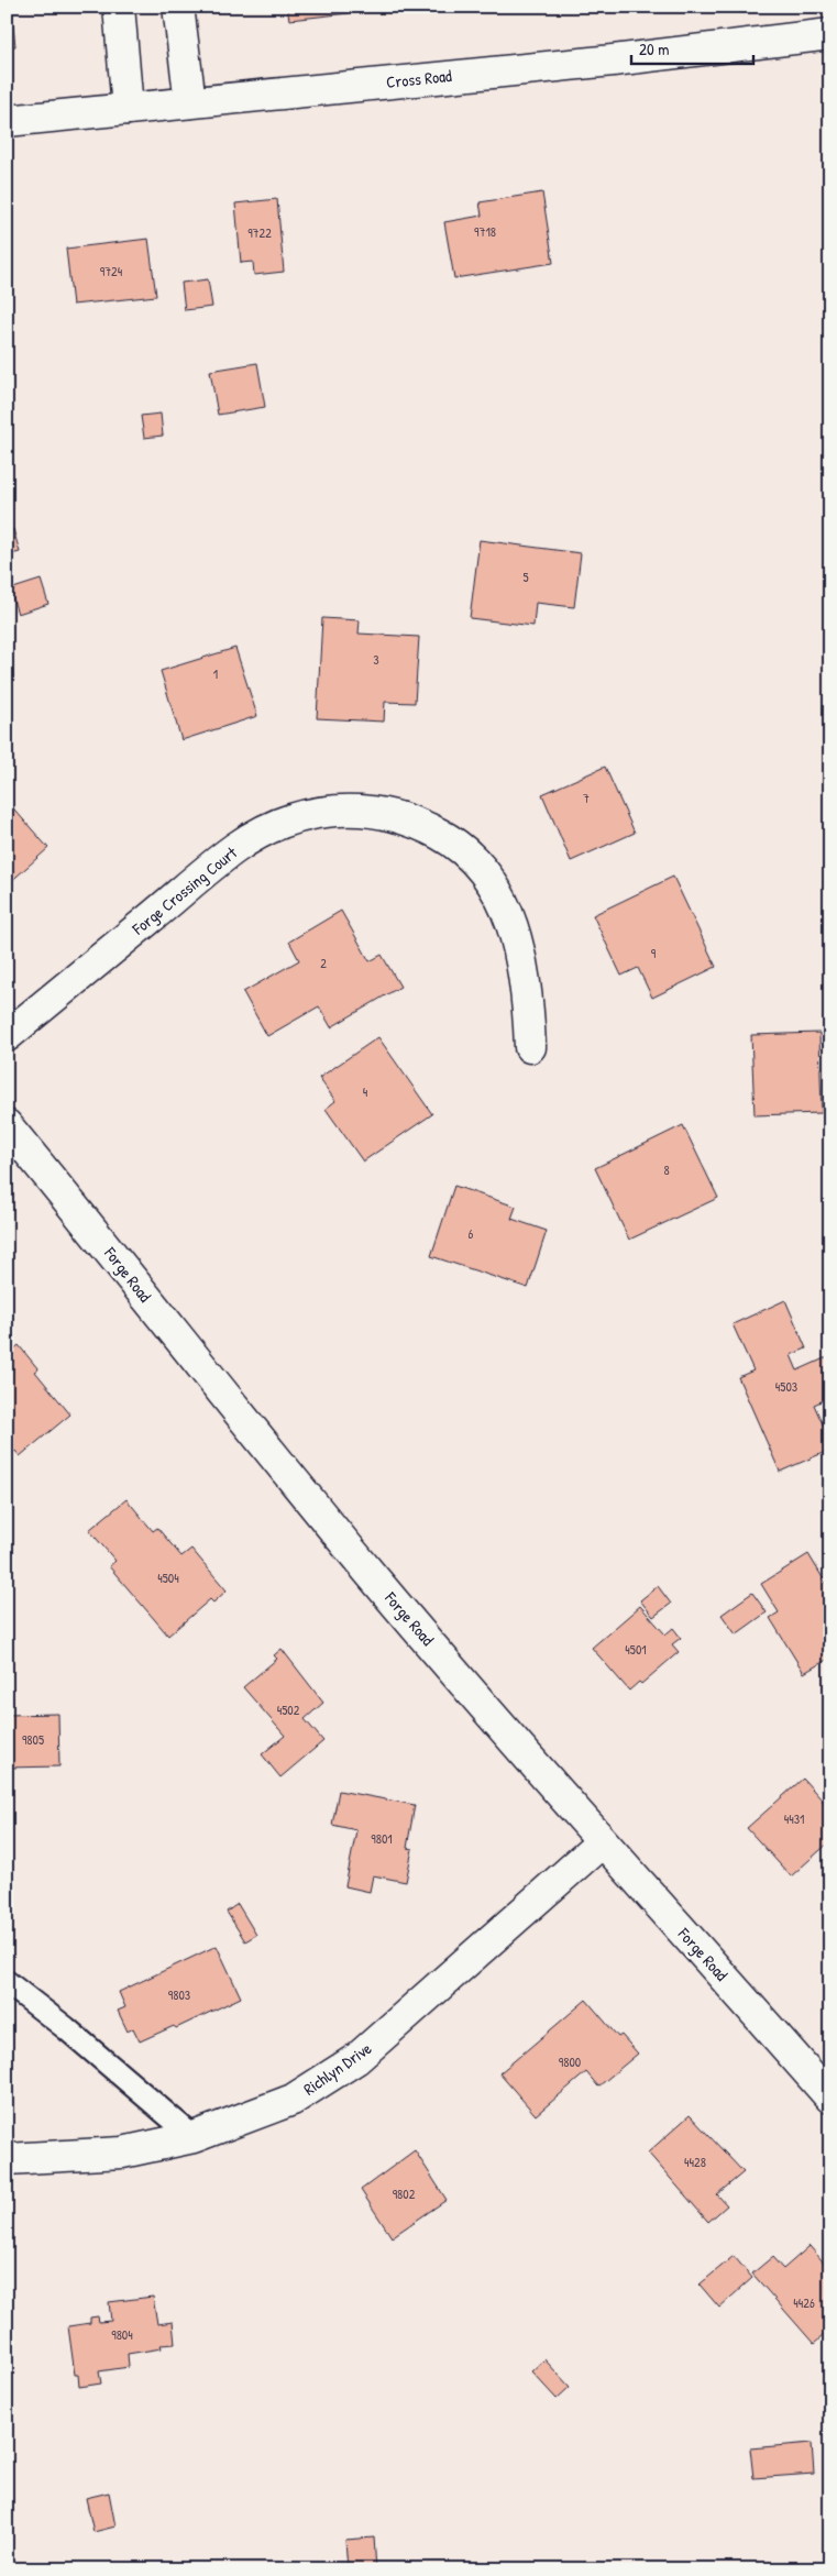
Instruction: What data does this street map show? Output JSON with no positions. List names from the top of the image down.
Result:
{
  "streets": {
    "street": [
      "Cross Road",
      "Forge Crossing Court",
      "Forge Road",
      "Richlyn Drive"
    ]
  },
  "crossings": [
    ["Forge Road", "Richlyn Drive"]
  ],
  "house_numbers": [
    "9718",
    "9722",
    "9724",
    "5",
    "3",
    "1",
    "7",
    "9",
    "2",
    "4",
    "8",
    "6",
    "4503",
    "4504",
    "4501",
    "4502",
    "9805",
    "4431",
    "9801",
    "9803",
    "9800",
    "4428",
    "9802",
    "4426",
    "9804"
  ],
  "scale_bar": "20 m"
}
